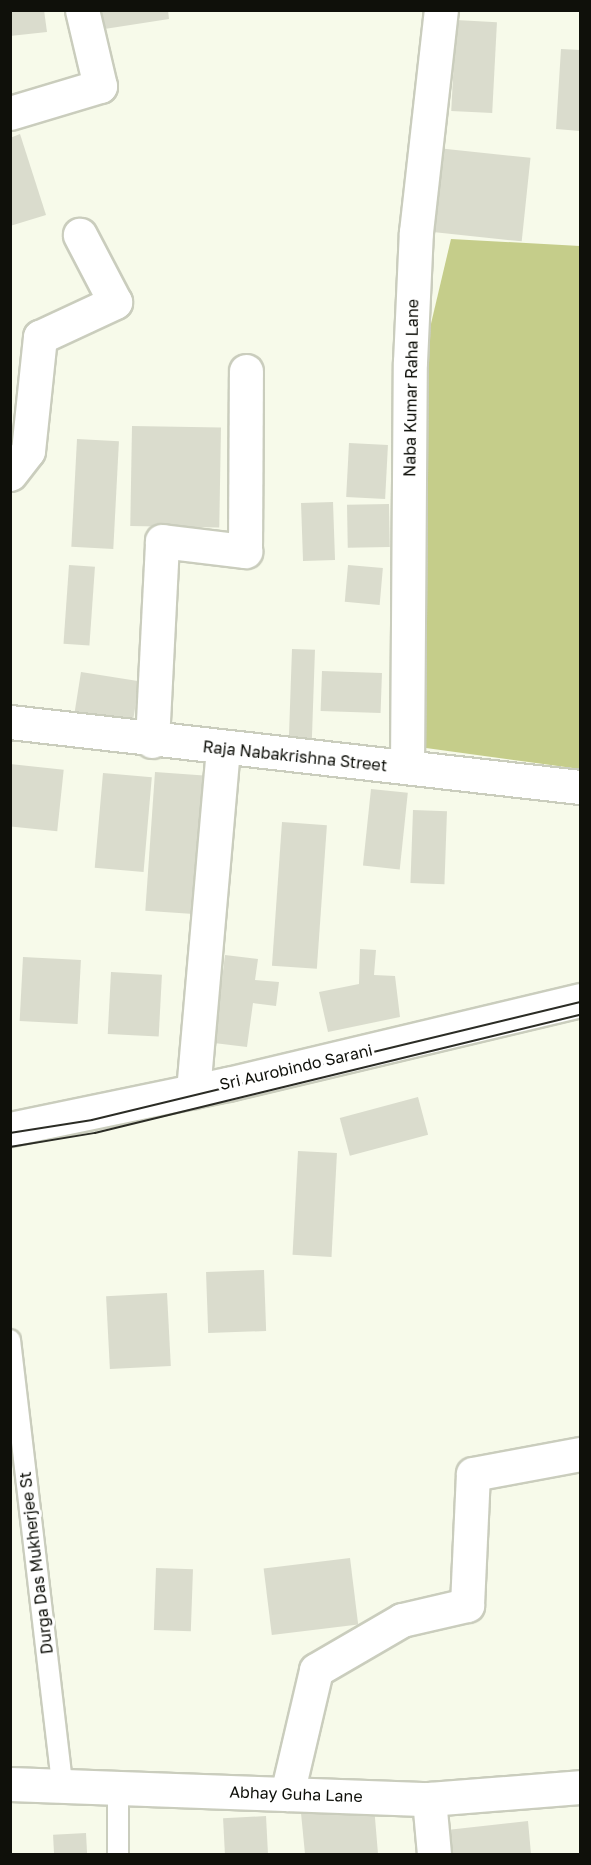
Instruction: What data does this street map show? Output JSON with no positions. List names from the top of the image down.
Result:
{
  "streets": {
    "street": [
      "Naba Kumar Raha Lane",
      "Raja Nabakrishna Street",
      "Sri Aurobindo Sarani",
      "Abhay Guha Lane"
    ],
    "lane": ["Durga Das Mukherjee St"]
  },
  "crossings": [
    ["Naba Kumar Raha Lane", "Raja Nabakrishna Street"],
    ["Durga Das Mukherjee St", "Abhay Guha Lane"]
  ]
}
